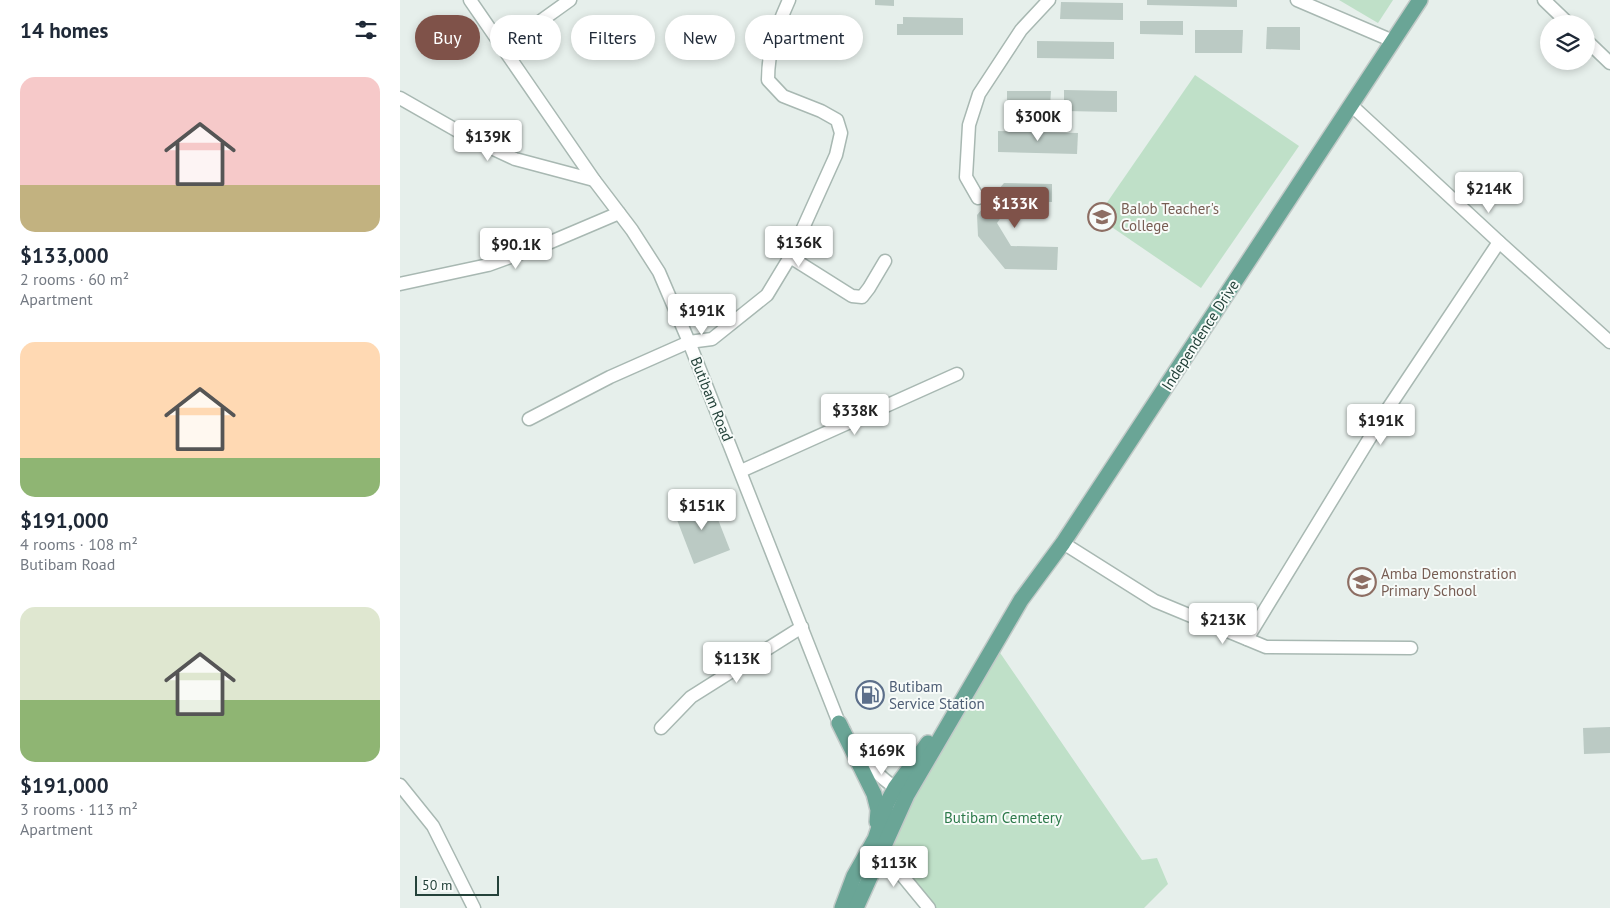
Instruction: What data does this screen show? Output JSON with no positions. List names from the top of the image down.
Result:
{
  "streets": {
    "main road": ["Independence Drive"],
    "street": ["Butibam Road"]
  },
  "crossings": [
    ["Independence Drive", "Butibam Road"]
  ],
  "parks": ["Butibam Cemetery"],
  "places": {
    "school or university": ["Balob Teacher's College", "Amba Demonstration Primary School"],
    "fuel station": ["Butibam Service Station"]
  },
  "scale_bar": "50 m",
  "page": {
    "heading": "14 homes",
    "chip": [
      "Buy",
      "Rent",
      "Filters",
      "New",
      "Apartment"
    ],
    "list": [
      {
        "name": "$133,000",
        "note": "2 rooms · 60 m² · Apartment"
      },
      {
        "name": "$191,000",
        "note": "4 rooms · 108 m² · Butibam Road"
      },
      {
        "name": "$191,000",
        "note": "3 rooms · 113 m² · Apartment"
      }
    ],
    "price": [
      "$300K",
      "$139K",
      "$214K",
      "$133K",
      "$136K",
      "$90.1K",
      "$191K",
      "$338K",
      "$191K",
      "$151K",
      "$213K",
      "$113K",
      "$169K",
      "$113K"
    ],
    "scale": "50 m"
  }
}
